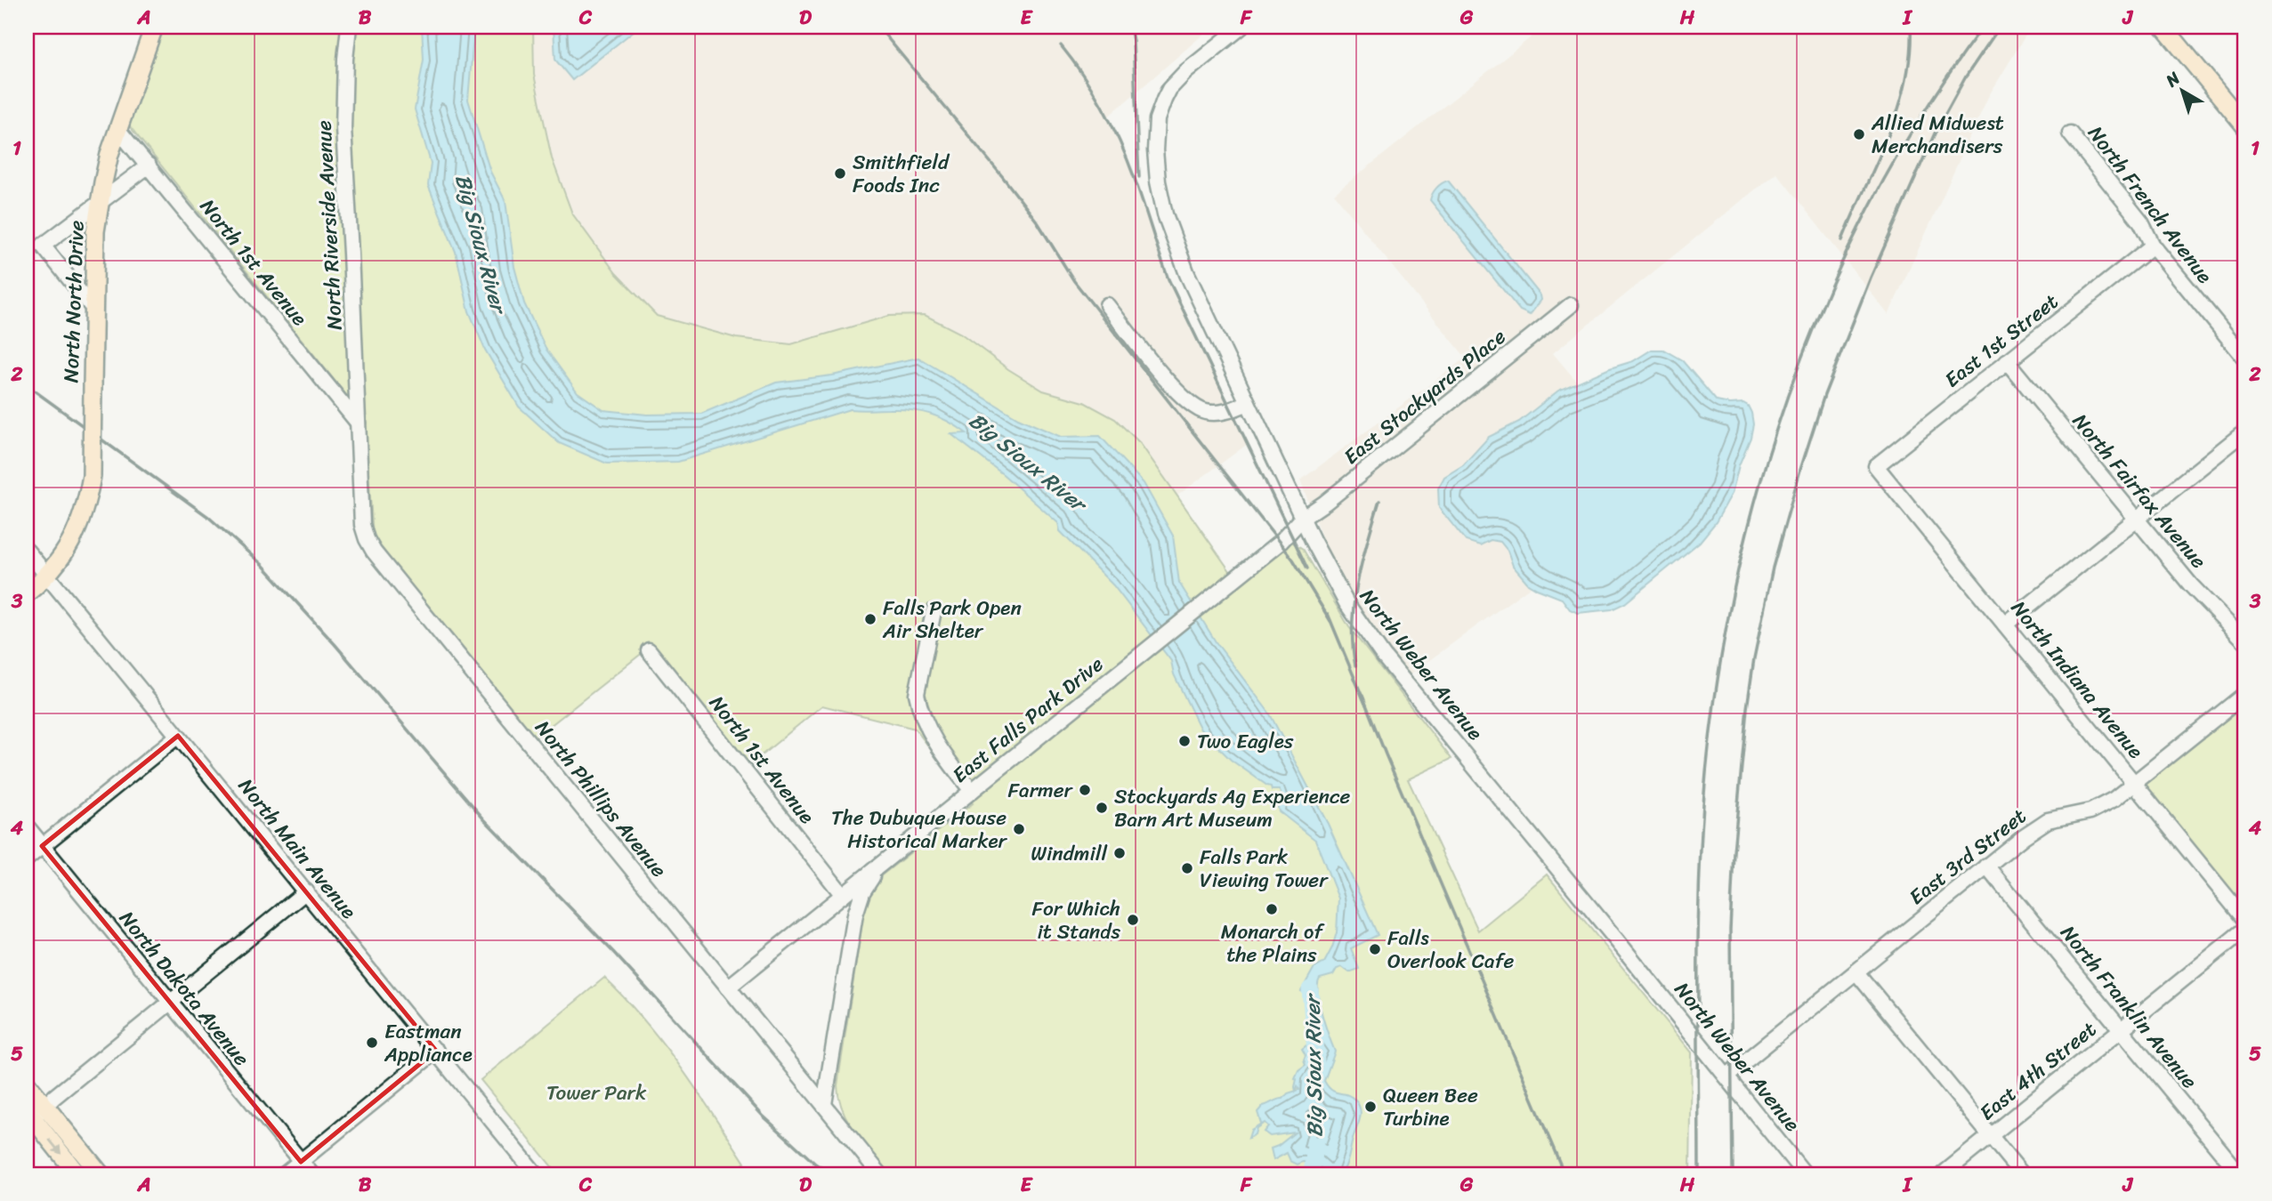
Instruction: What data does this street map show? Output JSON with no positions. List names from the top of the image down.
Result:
{
  "streets": {
    "main road": ["North North Drive"],
    "street": [
      "North French Avenue",
      "North Riverside Avenue",
      "North 1st Avenue",
      "East 1st Street",
      "East Stockyards Place",
      "North Fairfax Avenue",
      "North Weber Avenue",
      "North Indiana Avenue",
      "East Falls Park Drive",
      "North Phillips Avenue",
      "North Main Avenue",
      "East 3rd Street",
      "North Dakota Avenue",
      "North Franklin Avenue",
      "East 4th Street"
    ]
  },
  "crossings": [
    ["North French Avenue", "East 1st Street"],
    ["North Riverside Avenue", "North 1st Avenue"],
    ["North Riverside Avenue", "North Phillips Avenue"],
    ["North 1st Avenue", "North North Drive"],
    ["North 1st Avenue", "North Phillips Avenue"],
    ["North North Drive", "North Main Avenue"],
    ["East 1st Street", "North Fairfax Avenue"],
    ["East 1st Street", "North Indiana Avenue"],
    ["East Stockyards Place", "North Weber Avenue"],
    ["East Stockyards Place", "East Falls Park Drive"],
    ["North Weber Avenue", "East Falls Park Drive"],
    ["North Weber Avenue", "East 3rd Street"],
    ["North Indiana Avenue", "East 3rd Street"],
    ["East Falls Park Drive", "North Phillips Avenue"],
    ["East 3rd Street", "North Franklin Avenue"],
    ["North Franklin Avenue", "East 4th Street"]
  ],
  "water": ["Big Sioux River"],
  "parks": ["Tower Park"],
  "places": [
    "Allied Midwest Merchandisers",
    "Smithfield Foods Inc",
    "Falls Park Open Air Shelter",
    "Two Eagles",
    "Farmer",
    "Stockyards Ag Experience Barn Art Museum",
    "The Dubuque House Historical Marker",
    "Windmill",
    "Falls Park Viewing Tower",
    "Monarch of the Plains",
    "For Which it Stands",
    "Falls Overlook Cafe",
    "Eastman Appliance",
    "Queen Bee Turbine"
  ],
  "north": "top left",
  "grid": {
    "columns": [
      "A",
      "B",
      "C",
      "D",
      "E",
      "F",
      "G",
      "H",
      "I",
      "J"
    ],
    "rows": [
      "1",
      "2",
      "3",
      "4",
      "5"
    ]
  }
}
